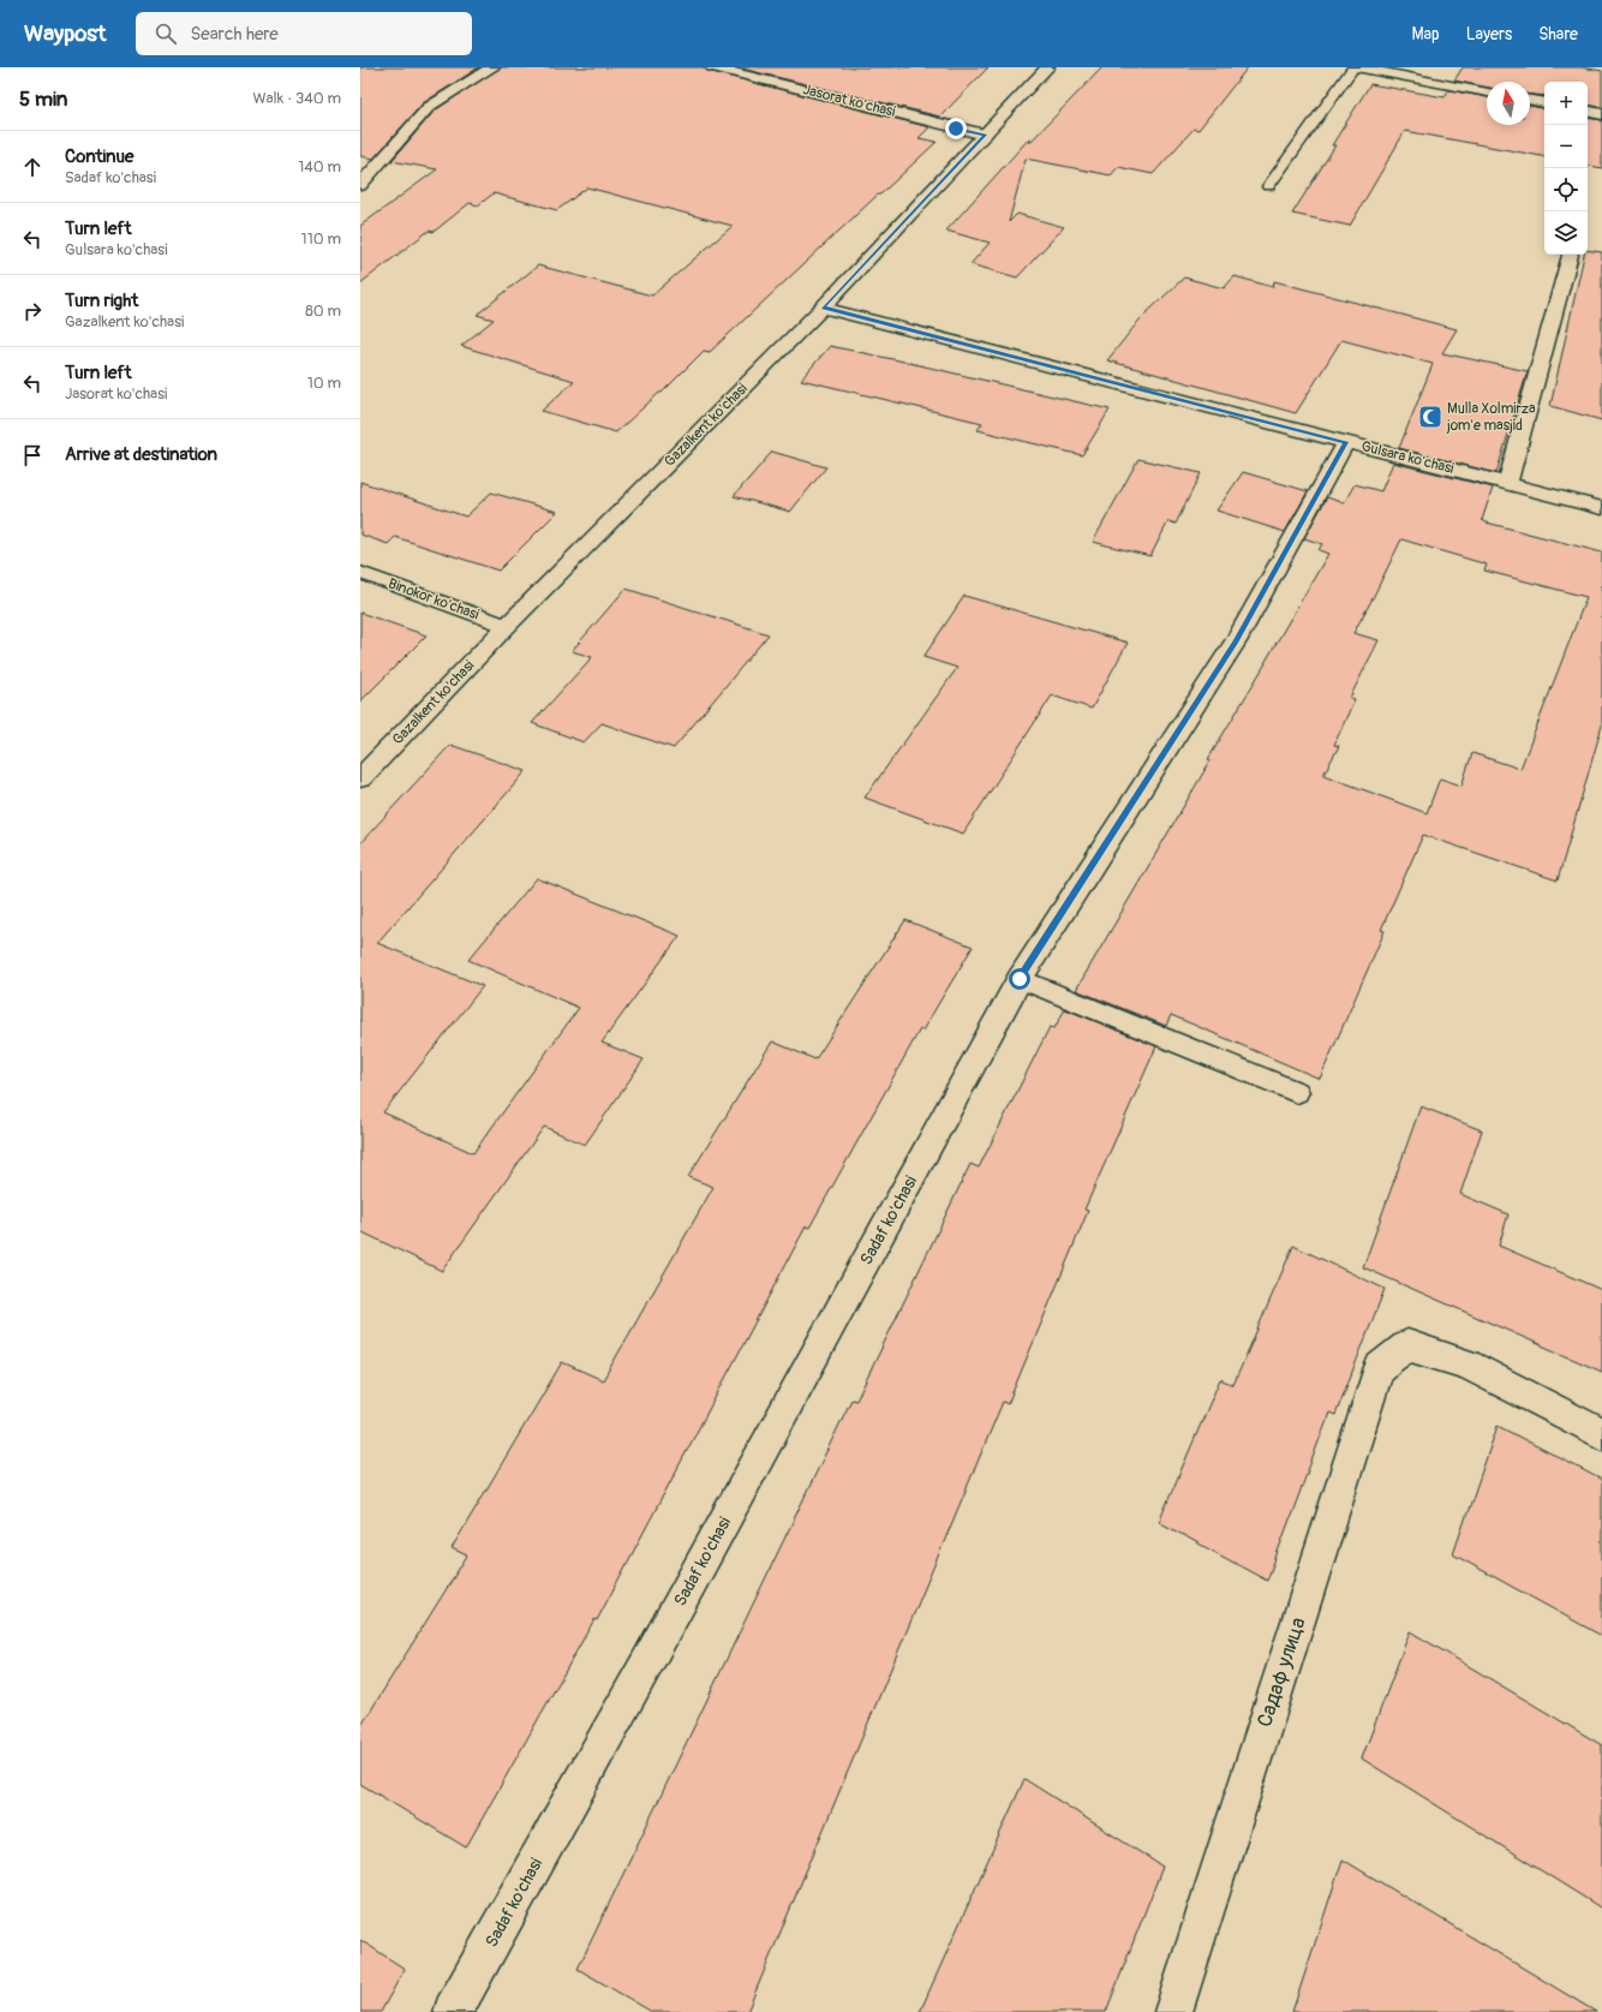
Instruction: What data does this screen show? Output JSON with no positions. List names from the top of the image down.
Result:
{
  "streets": {
    "street": [
      "Jasorat ko'chasi",
      "Gazalkent ko'chasi",
      "Gulsara ko'chasi",
      "Sadaf ko'chasi",
      "Садаф улица"
    ],
    "lane": ["Binokor ko'chasi"]
  },
  "crossings": [
    ["Jasorat ko'chasi", "Gazalkent ko'chasi"],
    ["Gazalkent ko'chasi", "Gulsara ko'chasi"],
    ["Gazalkent ko'chasi", "Binokor ko'chasi"],
    ["Gulsara ko'chasi", "Sadaf ko'chasi"]
  ],
  "places": {
    "mosque": ["Mulla Xolmirza jom'e masjid"]
  },
  "north": "top",
  "page": {
    "header": "Waypost",
    "search": "Search here",
    "nav": ["Map", "Layers", "Share"],
    "heading": ["5 min", "Walk · 340 m"],
    "map_buttons": ["+", "−"],
    "list": [
      ["Continue", "Sadaf ko'chasi", "140 m"],
      ["Turn left", "Gulsara ko'chasi", "110 m"],
      ["Turn right", "Gazalkent ko'chasi", "80 m"],
      ["Turn left", "Jasorat ko'chasi", "10 m"],
      "Arrive at destination"
    ]
  }
}
